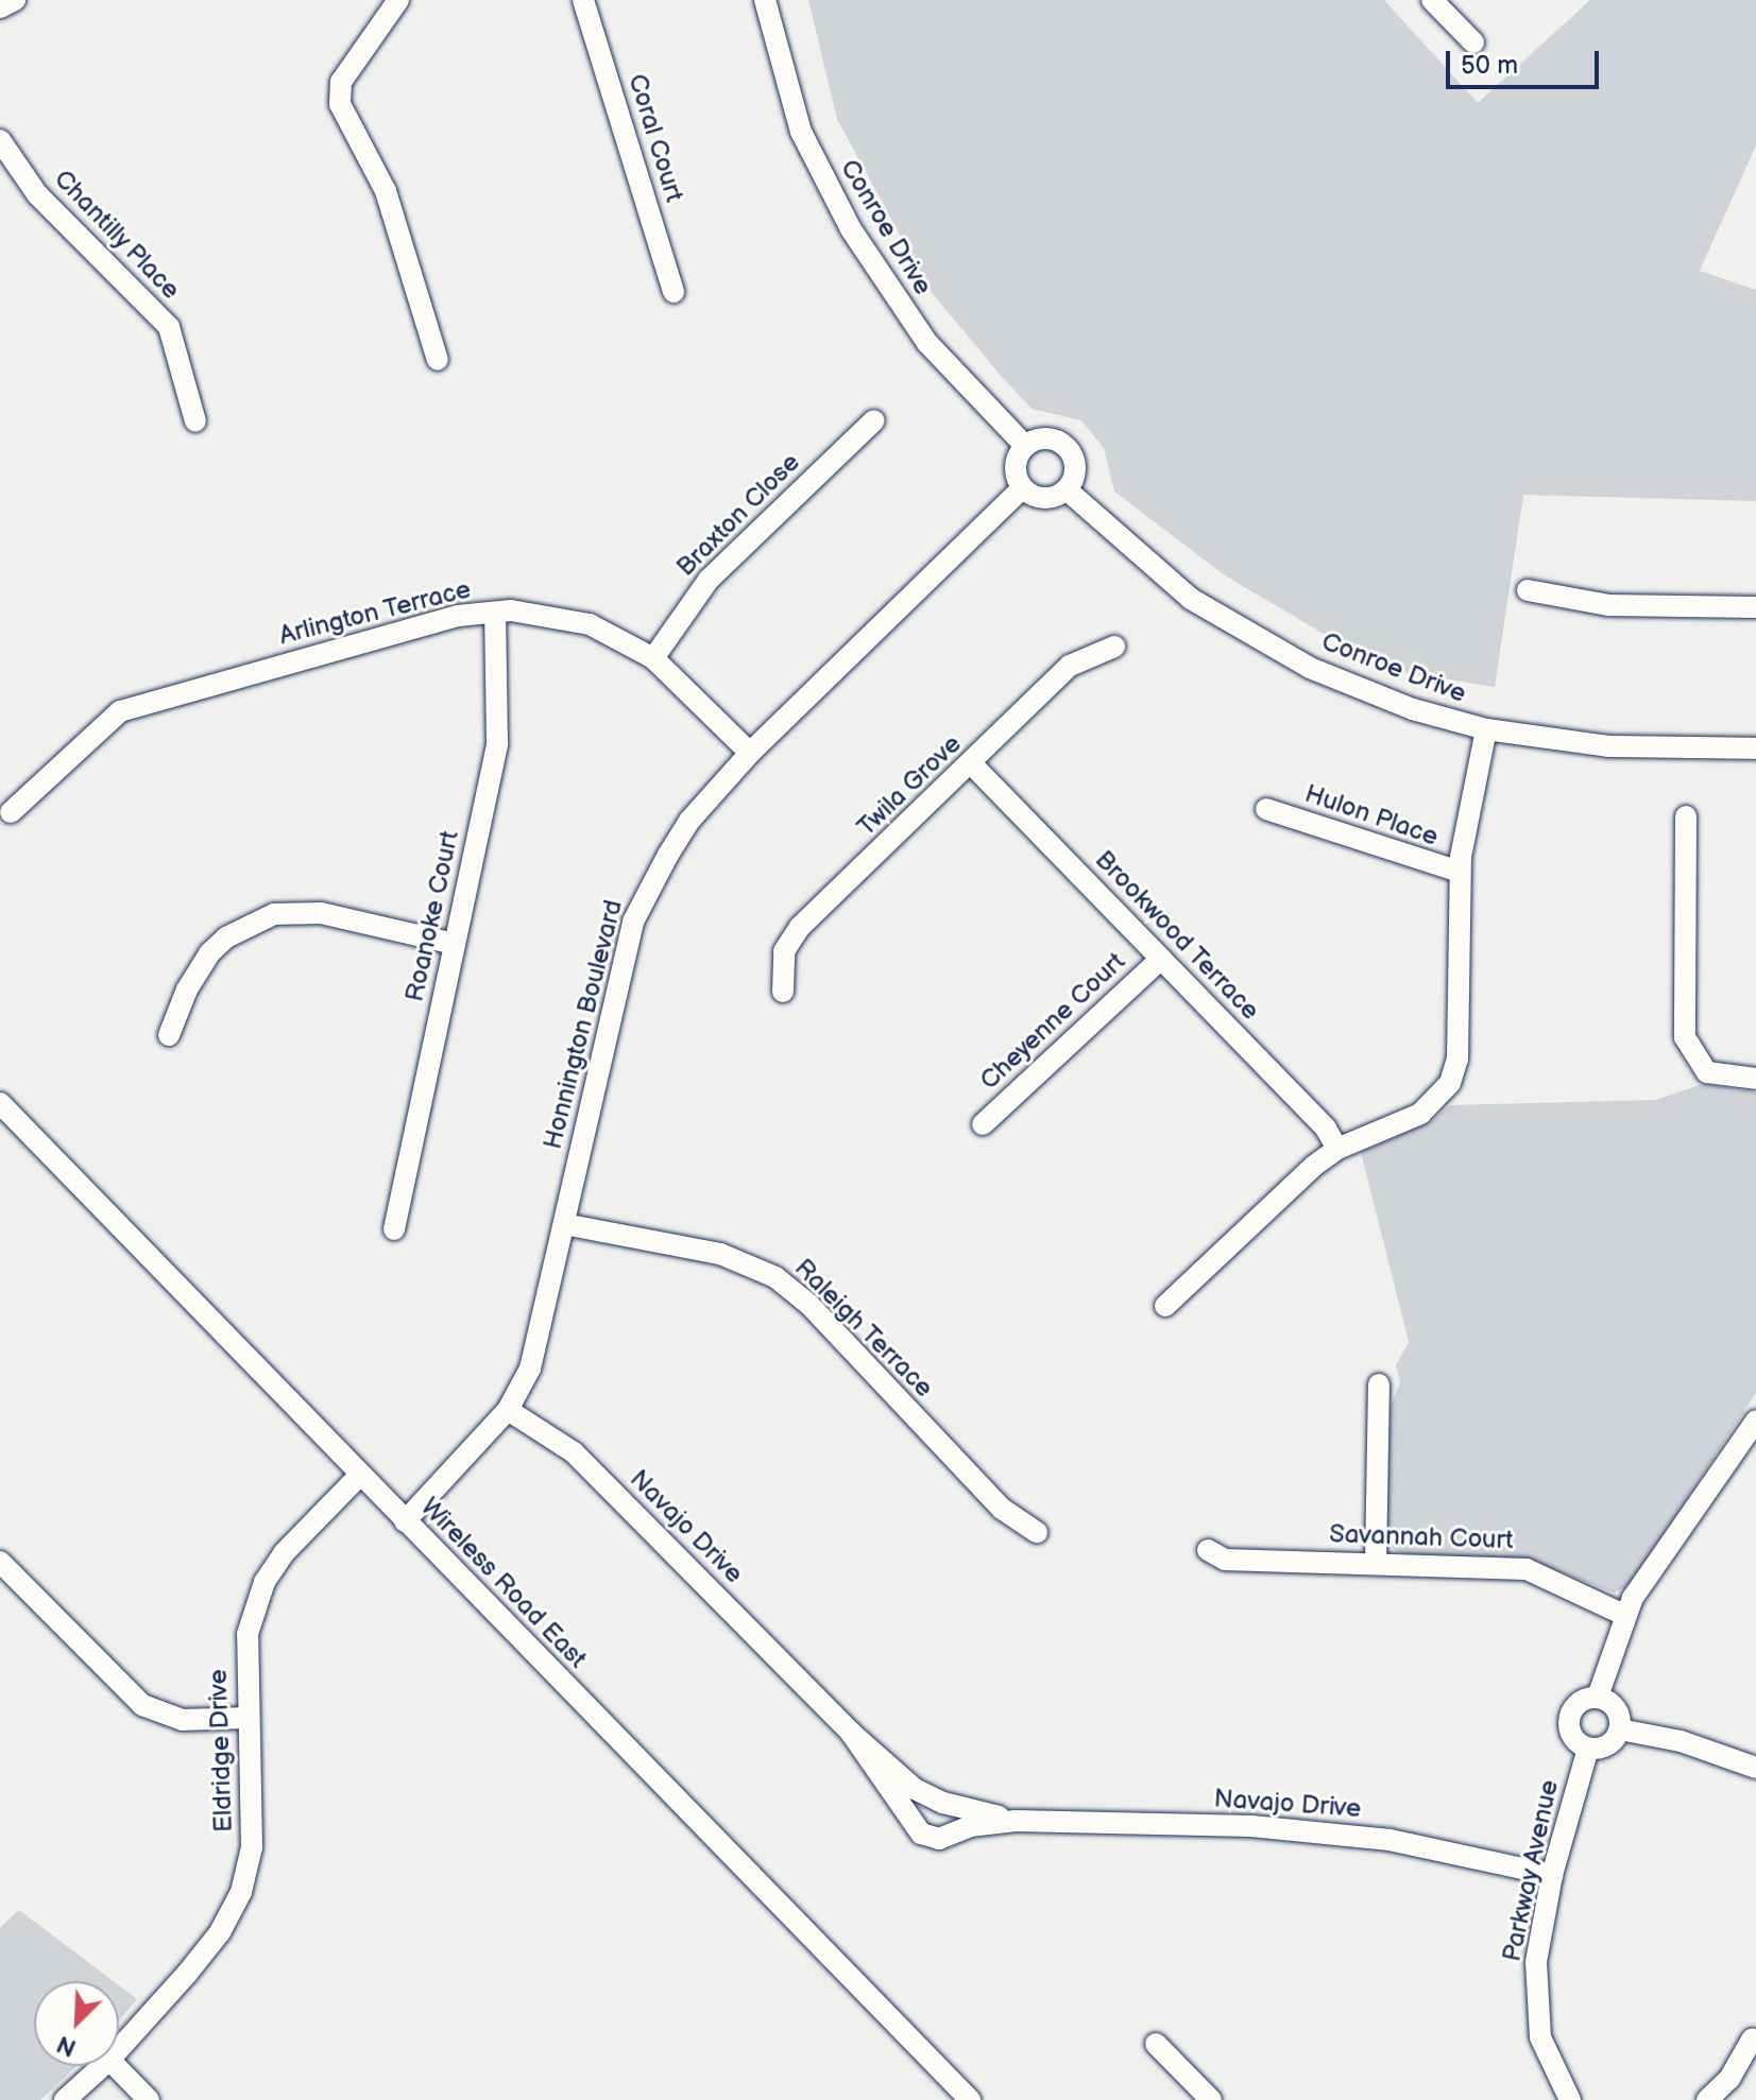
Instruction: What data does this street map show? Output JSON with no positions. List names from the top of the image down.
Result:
{
  "streets": {
    "street": [
      "Coral Court",
      "Conroe Drive",
      "Chantilly Place",
      "Braxton Close",
      "Arlington Terrace",
      "Twila Grove",
      "Hulon Place",
      "Roanoke Court",
      "Brookwood Terrace",
      "Cheyenne Court",
      "Honnington Boulevard",
      "Raleigh Terrace",
      "Navajo Drive",
      "Savannah Court",
      "Wireless Road East",
      "Eldridge Drive",
      "Parkway Avenue"
    ]
  },
  "crossings": [
    ["Conroe Drive", "Honnington Boulevard"],
    ["Braxton Close", "Arlington Terrace"],
    ["Arlington Terrace", "Roanoke Court"],
    ["Arlington Terrace", "Honnington Boulevard"],
    ["Twila Grove", "Brookwood Terrace"],
    ["Brookwood Terrace", "Cheyenne Court"],
    ["Honnington Boulevard", "Raleigh Terrace"],
    ["Honnington Boulevard", "Navajo Drive"],
    ["Honnington Boulevard", "Wireless Road East"],
    ["Navajo Drive", "Parkway Avenue"],
    ["Wireless Road East", "Eldridge Drive"]
  ],
  "scale_bar": "50 m",
  "north": "bottom left"
}
